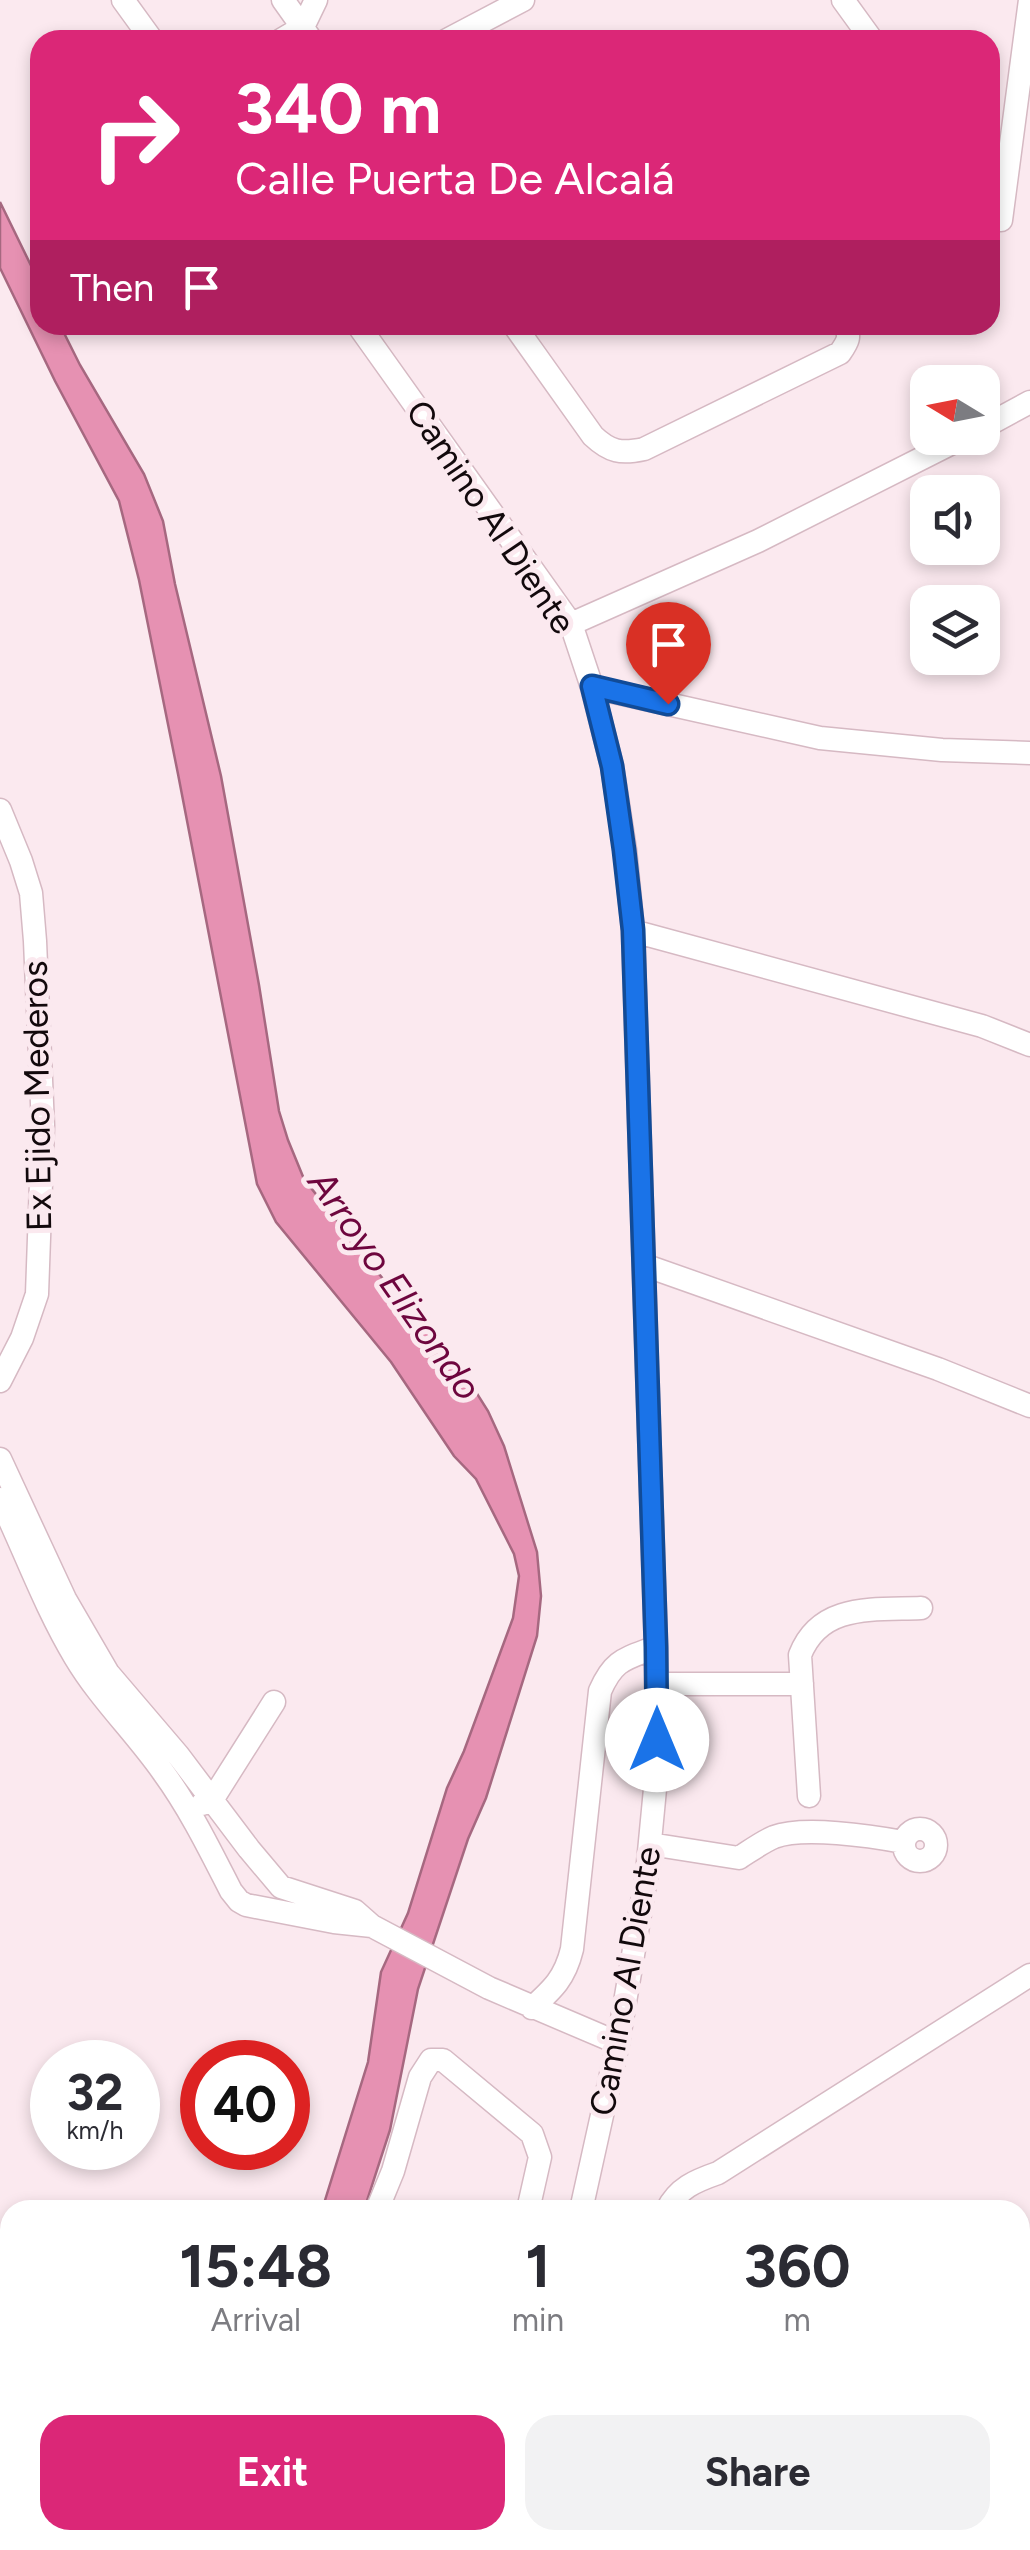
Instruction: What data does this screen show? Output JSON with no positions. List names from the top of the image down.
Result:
{
  "streets": {
    "street": ["Camino Al Diente", "Ex Ejido Mederos"]
  },
  "water": ["Arroyo Elizondo"],
  "north": "left",
  "page": {
    "turn": ["340 m", "Calle Puerta De Alcalá"],
    "then": "Then",
    "speed": "32 km/h",
    "limit": "40",
    "eta": [
      "15:48",
      "Arrival",
      "1",
      "min",
      "360",
      "m"
    ],
    "buttons": ["Exit", "Share"]
  }
}
